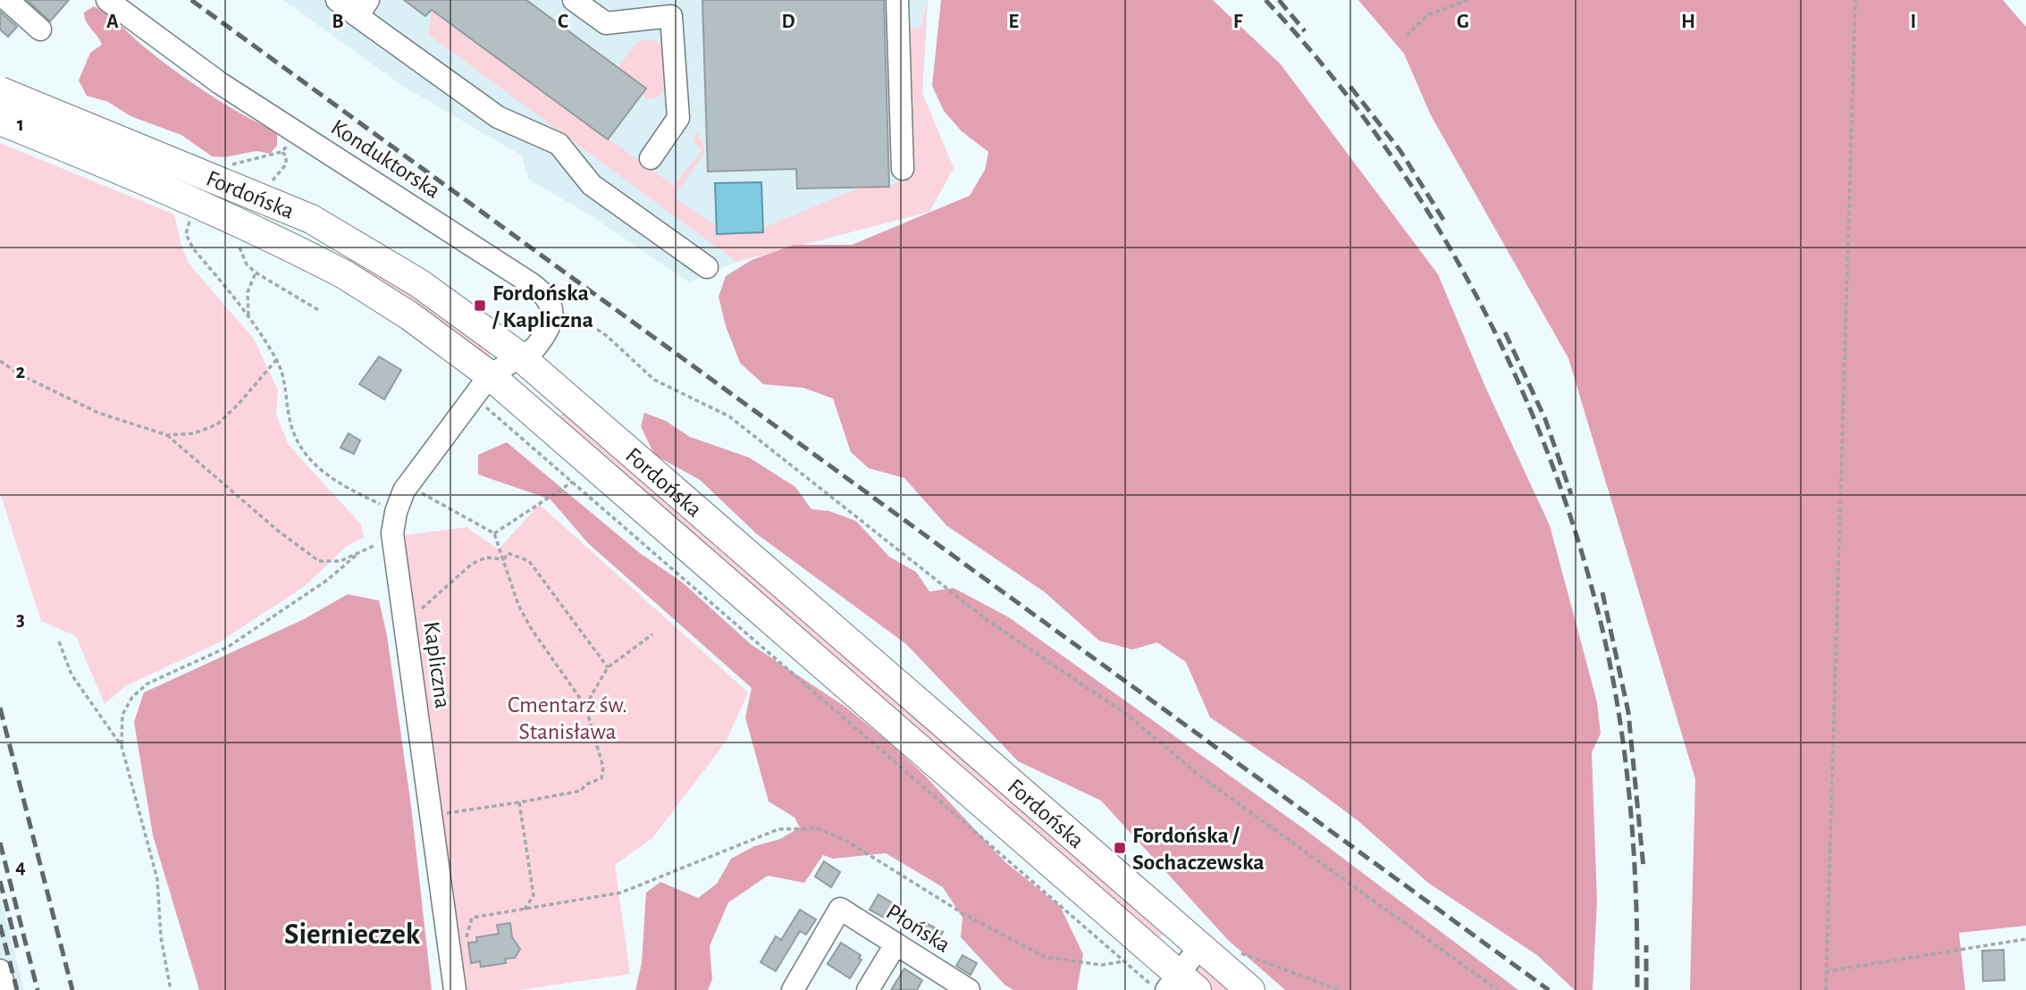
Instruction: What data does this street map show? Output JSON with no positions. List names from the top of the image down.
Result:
{
  "streets": {
    "main road": ["Fordońska"],
    "street": ["Konduktorska", "Kapliczna", "Płońska"]
  },
  "crossings": [
    ["Fordońska", "Kapliczna"]
  ],
  "districts": ["Siernieczek"],
  "parks": ["Cmentarz św. Stanisława"],
  "places": {
    "transit": ["Fordońska / Kapliczna", "Fordońska / Sochaczewska"]
  },
  "grid": {
    "columns": [
      "A",
      "B",
      "C",
      "D",
      "E",
      "F",
      "G",
      "H",
      "I"
    ],
    "rows": [
      "1",
      "2",
      "3",
      "4"
    ]
  }
}
